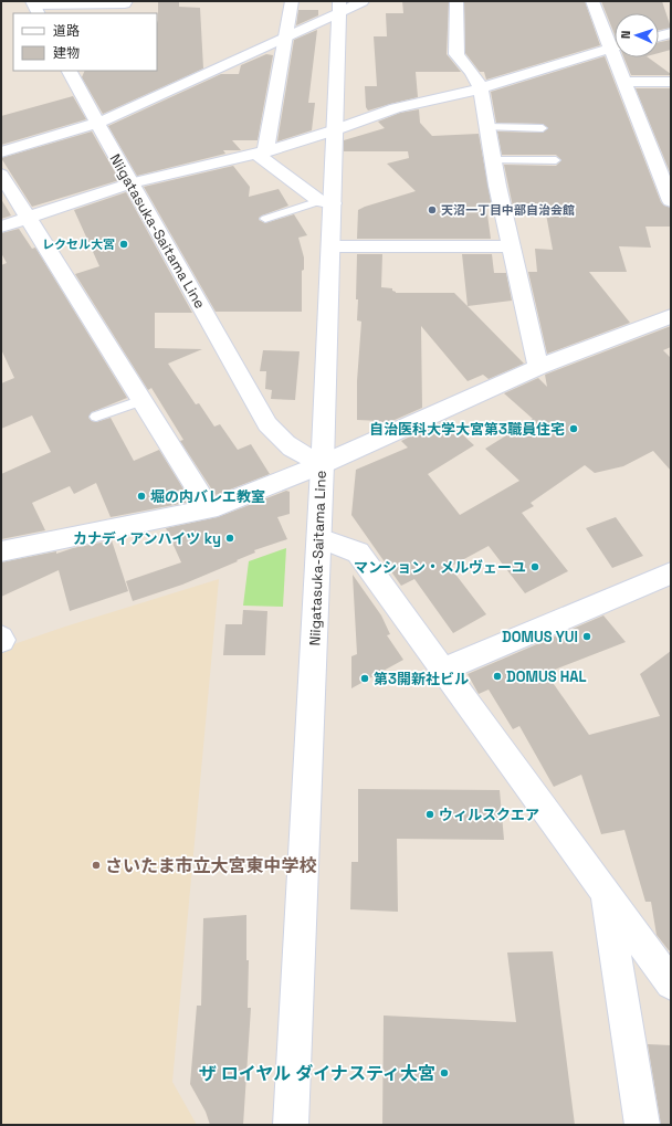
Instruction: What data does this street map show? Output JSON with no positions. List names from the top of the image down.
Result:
{
  "streets": {
    "street": ["Niigatasuka-Saitama Line"]
  },
  "places": [
    "天沼一丁目中部自治会館",
    "レクセル大宮",
    "自治医科大学大宮第3職員住宅",
    "堀の内バレエ教室",
    "カナディアンハイツ ky",
    "マンション・メルヴェーユ",
    "DOMUS YUI",
    "DOMUS HAL",
    "第3開新社ビル",
    "ウィルスクエア",
    "さいたま市立大宮東中学校",
    "ザ ロイヤル ダイナスティ大宮"
  ],
  "legend": ["道路", "建物"],
  "north": "left"
}
